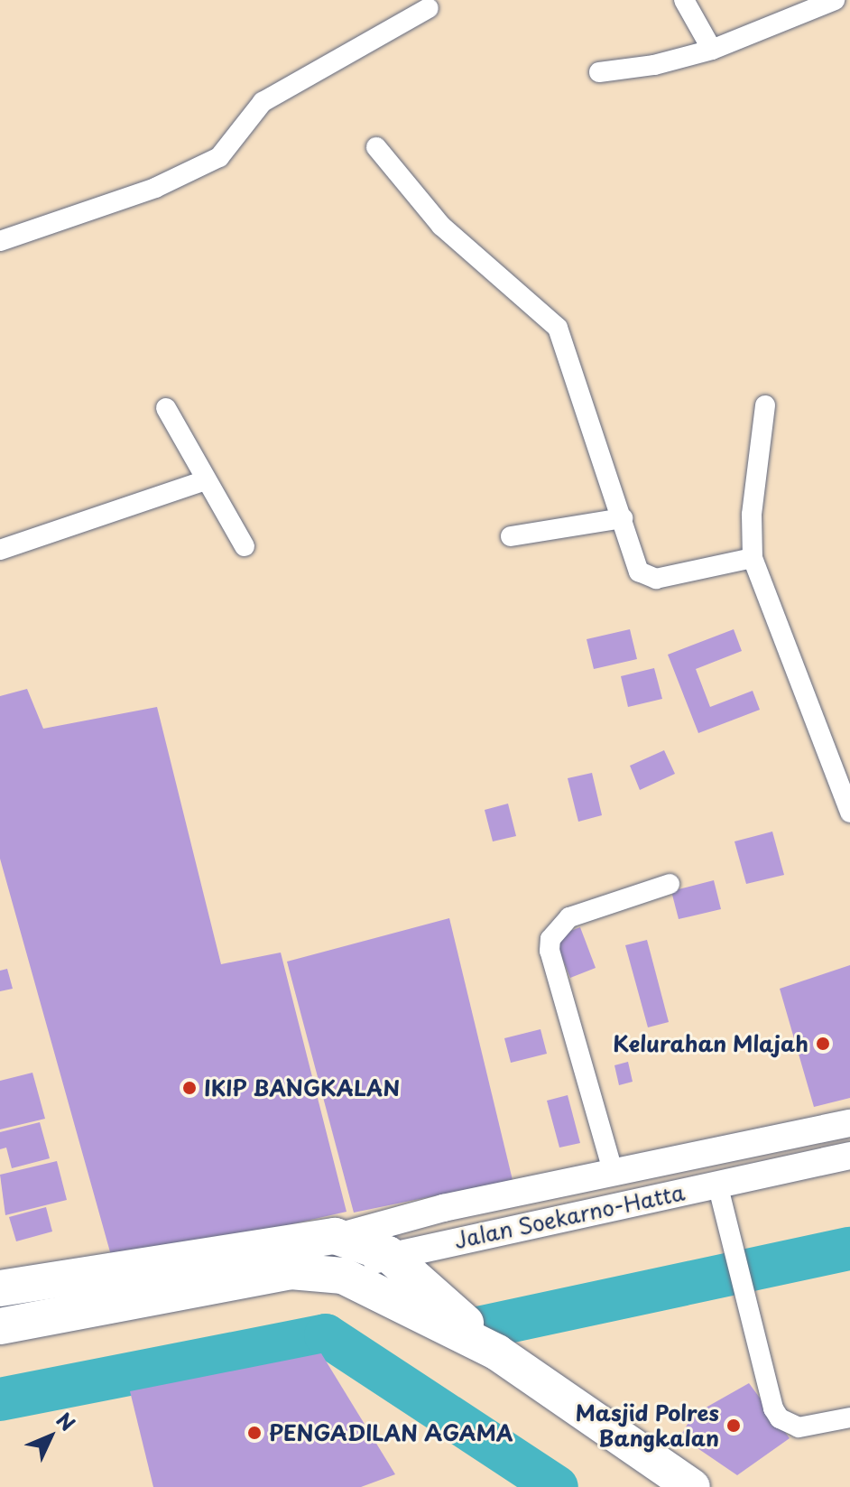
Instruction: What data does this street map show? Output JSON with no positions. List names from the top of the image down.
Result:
{
  "streets": {
    "highway": ["Jalan Soekarno-Hatta"]
  },
  "places": [
    "Kelurahan Mlajah",
    "IKIP BANGKALAN",
    "Masjid Polres Bangkalan",
    "PENGADILAN AGAMA"
  ],
  "north": "top right"
}
